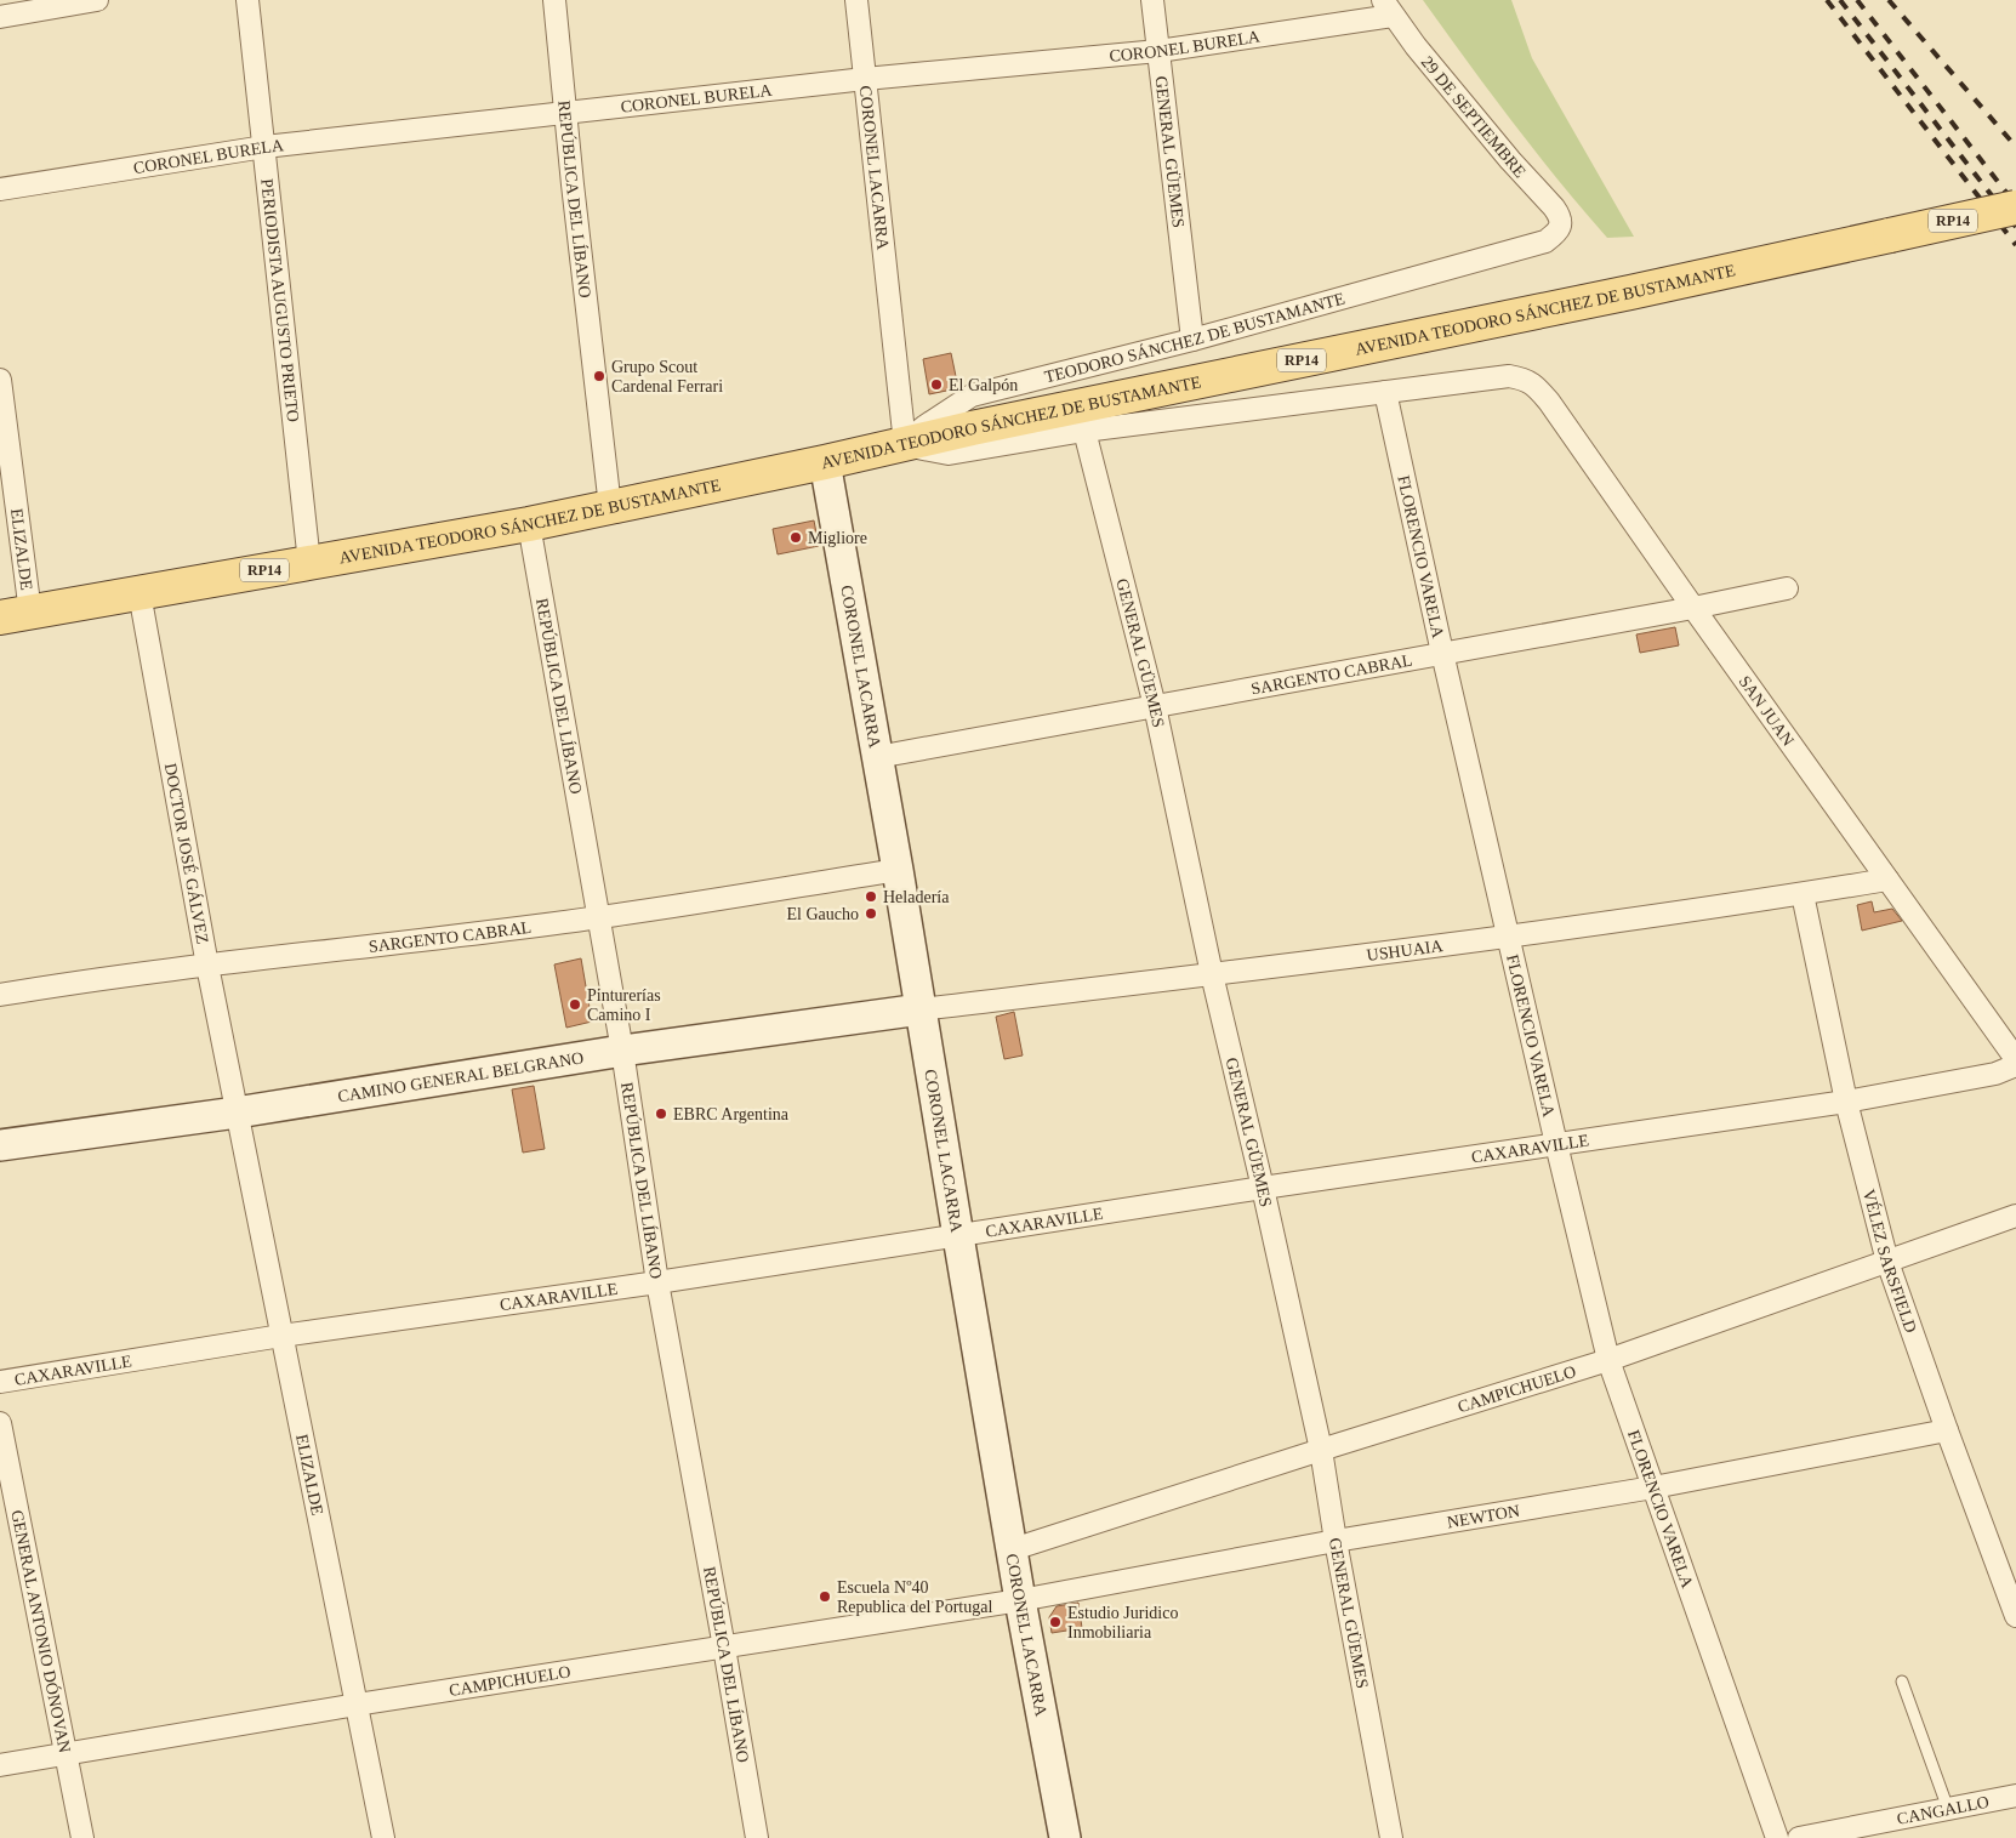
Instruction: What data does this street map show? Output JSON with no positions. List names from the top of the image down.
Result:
{
  "streets": {
    "main road": ["RP14", "AVENIDA TEODORO SÁNCHEZ DE BUSTAMANTE"],
    "street": [
      "CORONEL BURELA",
      "29 DE SEPTIEMBRE",
      "GENERAL GÜEMES",
      "CORONEL LACARRA",
      "REPÚBLICA DEL LÍBANO",
      "PERIODISTA AUGUSTO PRIETO",
      "TEODORO SÁNCHEZ DE BUSTAMANTE",
      "ELIZALDE",
      "FLORENCIO VARELA",
      "SARGENTO CABRAL",
      "SAN JUAN",
      "DOCTOR JOSÉ GÁLVEZ",
      "USHUAIA",
      "CAMINO GENERAL BELGRANO",
      "CAXARAVILLE",
      "VÉLEZ SARSFIELD",
      "CAMPICHUELO",
      "NEWTON",
      "GENERAL ANTONIO DÓNOVAN",
      "CANGALLO"
    ]
  },
  "crossings": [
    ["CORONEL BURELA", "29 DE SEPTIEMBRE"],
    ["CORONEL BURELA", "GENERAL GÜEMES"],
    ["CORONEL BURELA", "CORONEL LACARRA"],
    ["CORONEL BURELA", "REPÚBLICA DEL LÍBANO"],
    ["CORONEL BURELA", "PERIODISTA AUGUSTO PRIETO"],
    ["29 DE SEPTIEMBRE", "TEODORO SÁNCHEZ DE BUSTAMANTE"],
    ["GENERAL GÜEMES", "TEODORO SÁNCHEZ DE BUSTAMANTE"],
    ["GENERAL GÜEMES", "SARGENTO CABRAL"],
    ["GENERAL GÜEMES", "USHUAIA"],
    ["GENERAL GÜEMES", "CAXARAVILLE"],
    ["GENERAL GÜEMES", "CAMPICHUELO"],
    ["GENERAL GÜEMES", "NEWTON"],
    ["CORONEL LACARRA", "AVENIDA TEODORO SÁNCHEZ DE BUSTAMANTE"],
    ["CORONEL LACARRA", "TEODORO SÁNCHEZ DE BUSTAMANTE"],
    ["CORONEL LACARRA", "SARGENTO CABRAL"],
    ["CORONEL LACARRA", "USHUAIA"],
    ["CORONEL LACARRA", "CAMINO GENERAL BELGRANO"],
    ["CORONEL LACARRA", "CAXARAVILLE"],
    ["CORONEL LACARRA", "CAMPICHUELO"],
    ["CORONEL LACARRA", "NEWTON"],
    ["REPÚBLICA DEL LÍBANO", "AVENIDA TEODORO SÁNCHEZ DE BUSTAMANTE"],
    ["REPÚBLICA DEL LÍBANO", "SARGENTO CABRAL"],
    ["REPÚBLICA DEL LÍBANO", "CAMINO GENERAL BELGRANO"],
    ["REPÚBLICA DEL LÍBANO", "CAXARAVILLE"],
    ["REPÚBLICA DEL LÍBANO", "CAMPICHUELO"],
    ["PERIODISTA AUGUSTO PRIETO", "AVENIDA TEODORO SÁNCHEZ DE BUSTAMANTE"],
    ["AVENIDA TEODORO SÁNCHEZ DE BUSTAMANTE", "TEODORO SÁNCHEZ DE BUSTAMANTE"],
    ["AVENIDA TEODORO SÁNCHEZ DE BUSTAMANTE", "ELIZALDE"],
    ["AVENIDA TEODORO SÁNCHEZ DE BUSTAMANTE", "DOCTOR JOSÉ GÁLVEZ"],
    ["ELIZALDE", "DOCTOR JOSÉ GÁLVEZ"],
    ["ELIZALDE", "CAMINO GENERAL BELGRANO"],
    ["ELIZALDE", "CAXARAVILLE"],
    ["ELIZALDE", "CAMPICHUELO"],
    ["FLORENCIO VARELA", "SARGENTO CABRAL"],
    ["FLORENCIO VARELA", "SAN JUAN"],
    ["FLORENCIO VARELA", "USHUAIA"],
    ["FLORENCIO VARELA", "CAXARAVILLE"],
    ["FLORENCIO VARELA", "CAMPICHUELO"],
    ["FLORENCIO VARELA", "NEWTON"],
    ["SARGENTO CABRAL", "SAN JUAN"],
    ["SARGENTO CABRAL", "DOCTOR JOSÉ GÁLVEZ"],
    ["SAN JUAN", "USHUAIA"],
    ["DOCTOR JOSÉ GÁLVEZ", "CAMINO GENERAL BELGRANO"],
    ["USHUAIA", "CAMINO GENERAL BELGRANO"],
    ["USHUAIA", "VÉLEZ SARSFIELD"],
    ["CAXARAVILLE", "VÉLEZ SARSFIELD"],
    ["VÉLEZ SARSFIELD", "CAMPICHUELO"],
    ["VÉLEZ SARSFIELD", "NEWTON"],
    ["CAMPICHUELO", "NEWTON"],
    ["CAMPICHUELO", "GENERAL ANTONIO DÓNOVAN"]
  ],
  "places": [
    "Grupo Scout Cardenal Ferrari",
    "El Galpón",
    "Migliore",
    "Heladería",
    "El Gaucho",
    "Pinturerías Camino I",
    "EBRC Argentina",
    "Escuela Nº40 Republica del Portugal",
    "Estudio Juridico Inmobiliaria"
  ]
}
